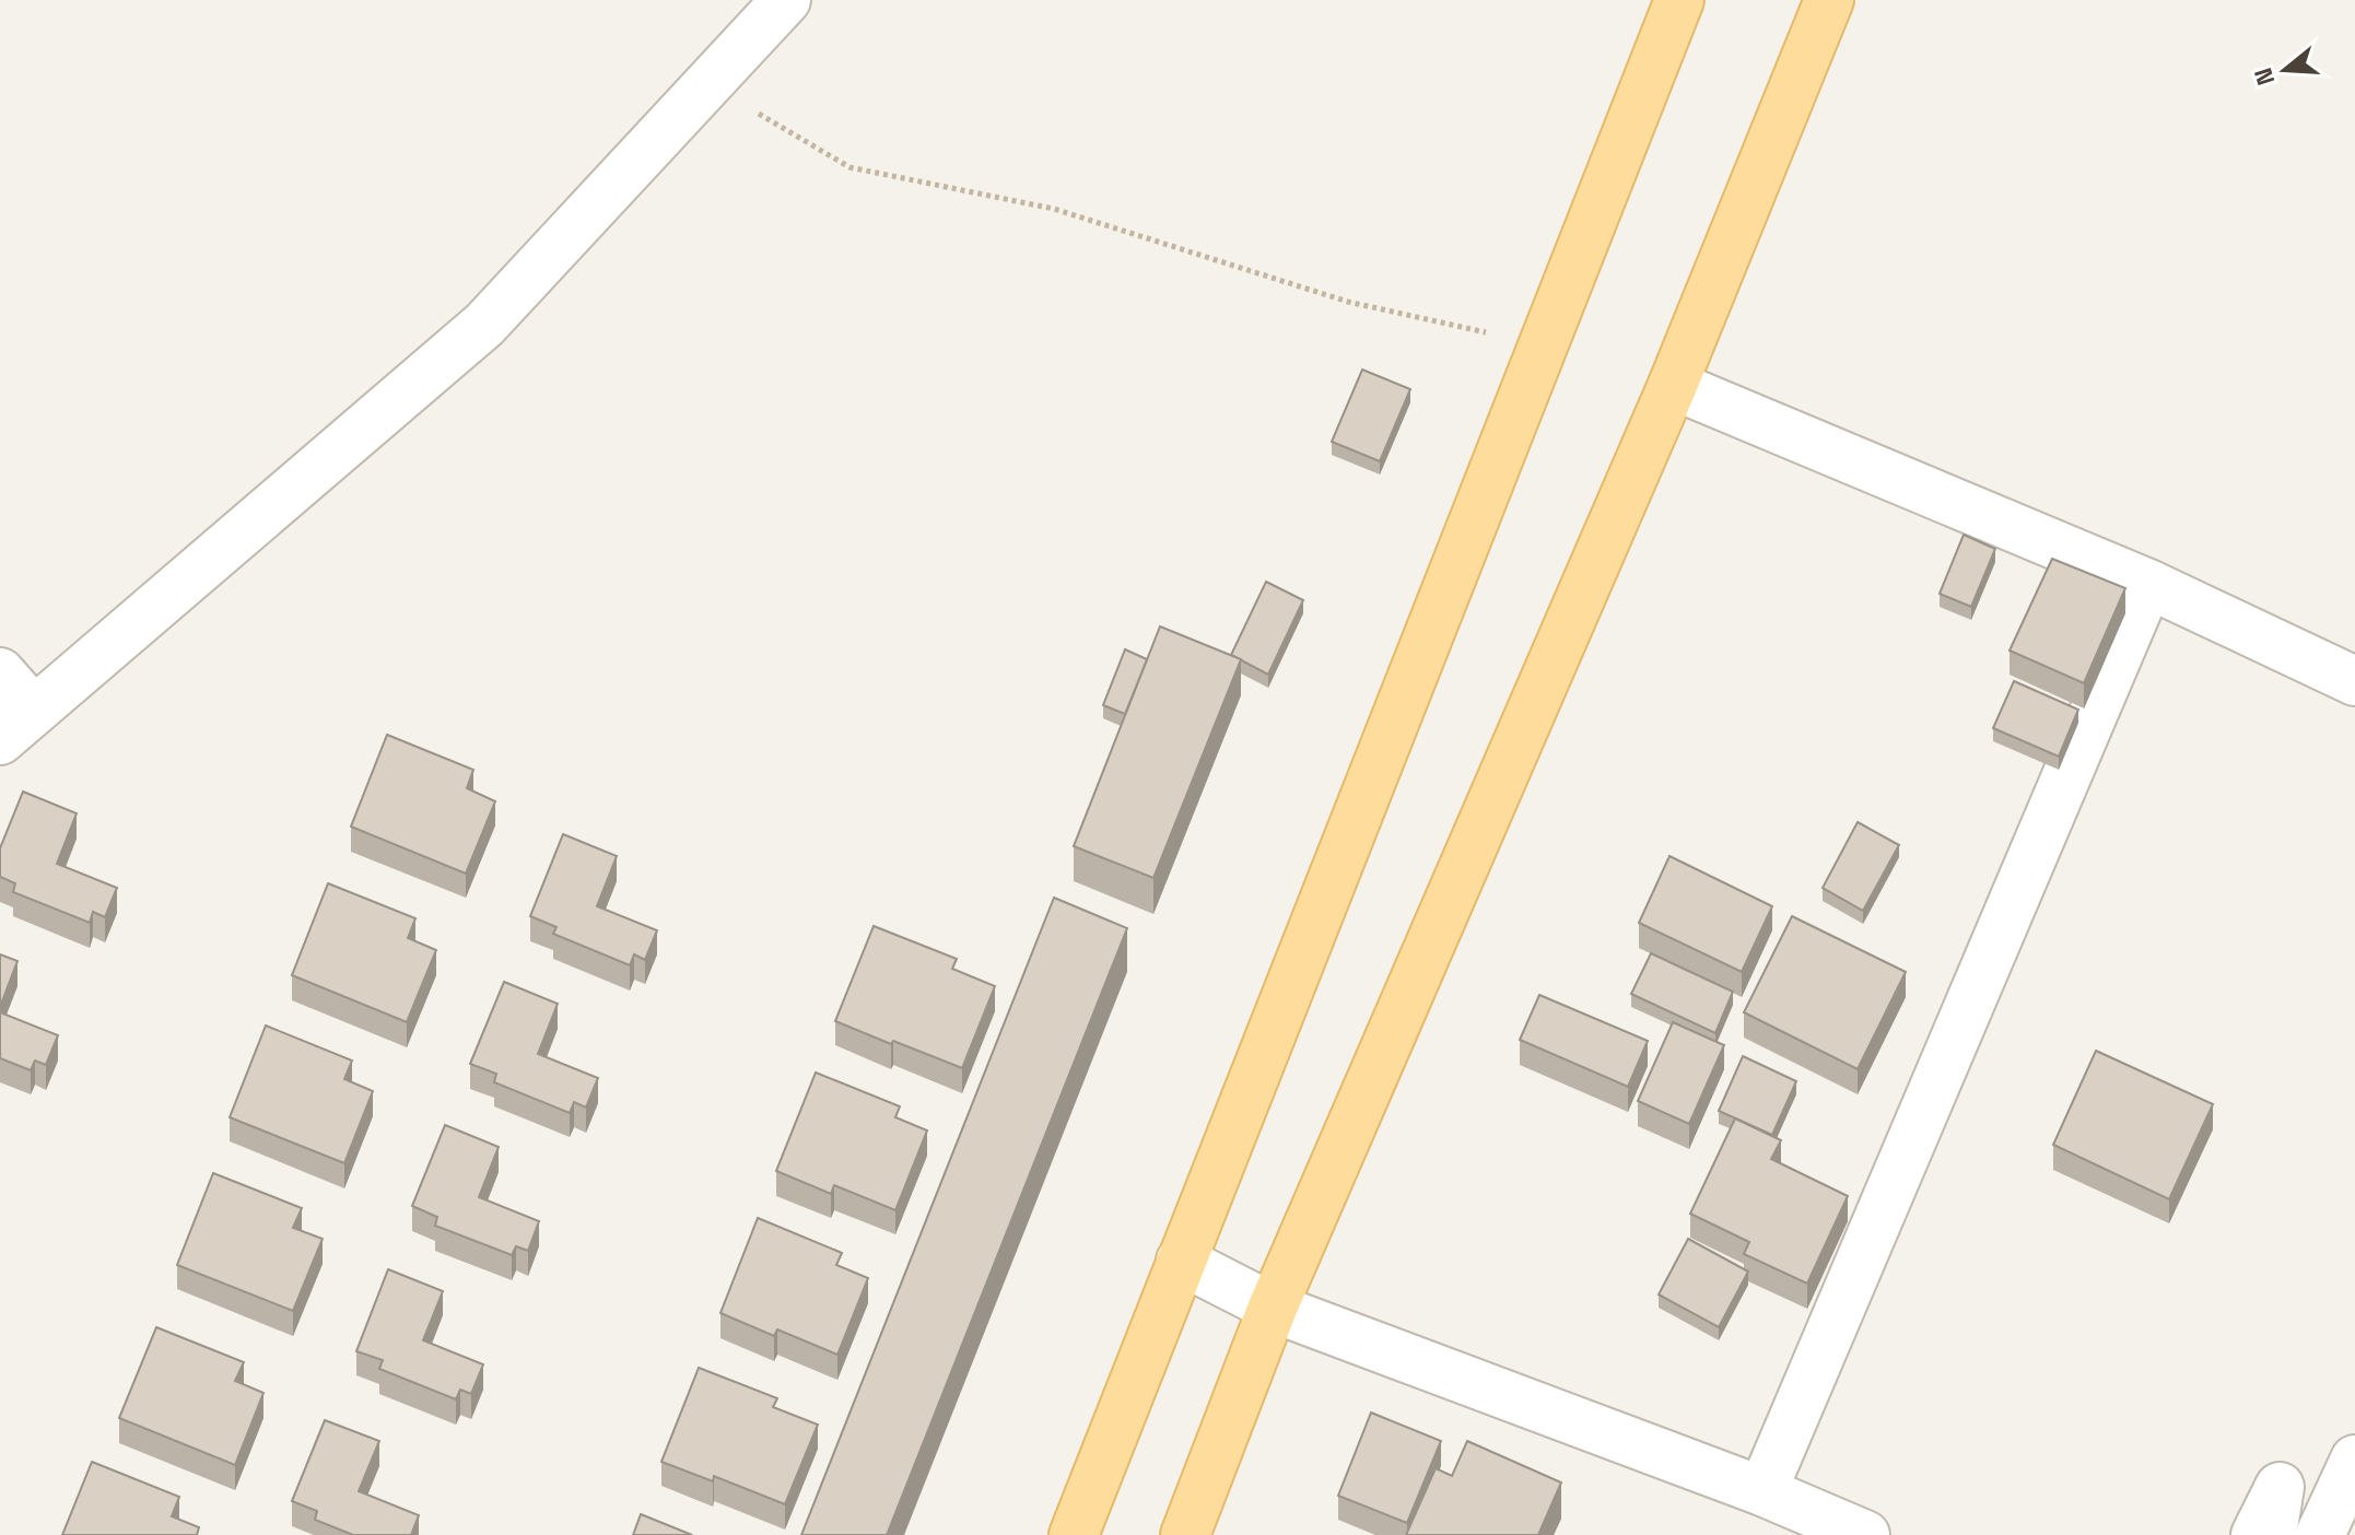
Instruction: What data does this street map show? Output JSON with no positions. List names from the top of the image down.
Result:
{
  "north": "left"
}
